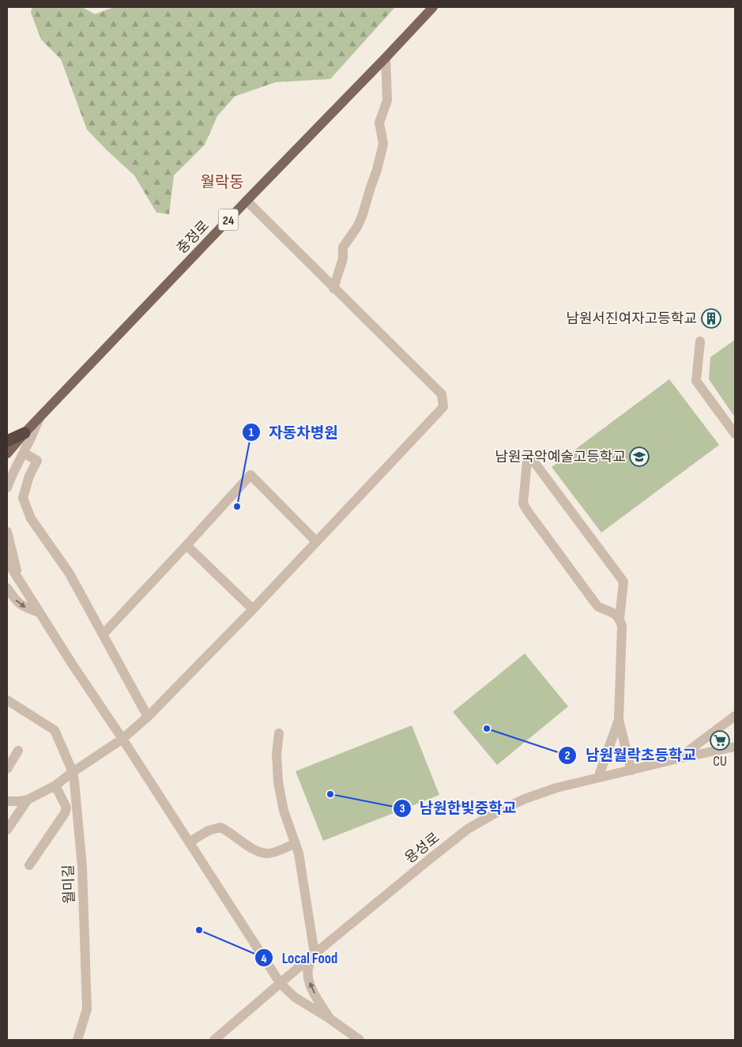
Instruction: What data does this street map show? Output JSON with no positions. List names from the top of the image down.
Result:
{
  "streets": {
    "main road": ["24", "충정로"],
    "street": ["용성로", "월미길"]
  },
  "districts": ["월락동"],
  "places": {
    "building": ["남원서진여자고등학교"],
    "school or university": ["남원국악예술고등학교"],
    "other": [
      "자동차병원",
      "남원월락초등학교",
      "남원한빛중학교",
      "Local Food"
    ],
    "supermarket": ["CU"]
  }
}
